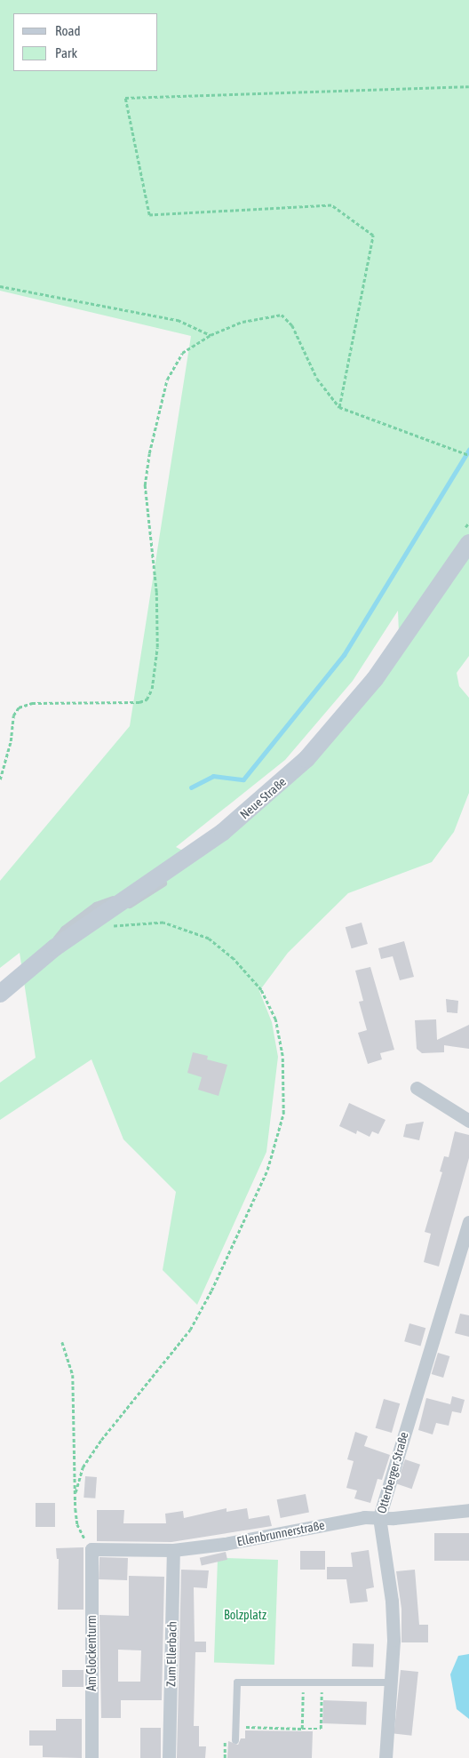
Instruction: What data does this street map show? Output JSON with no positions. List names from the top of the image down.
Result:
{
  "streets": {
    "main road": ["Neue Straße"],
    "street": [
      "Otterberger Straße",
      "Ellenbrunnerstraße",
      "Am Glockenturm",
      "Zum Ellerbach"
    ]
  },
  "crossings": [
    ["Otterberger Straße", "Ellenbrunnerstraße"],
    ["Ellenbrunnerstraße", "Am Glockenturm"],
    ["Ellenbrunnerstraße", "Zum Ellerbach"]
  ],
  "parks": ["Bolzplatz"],
  "legend": ["Road", "Park"]
}
